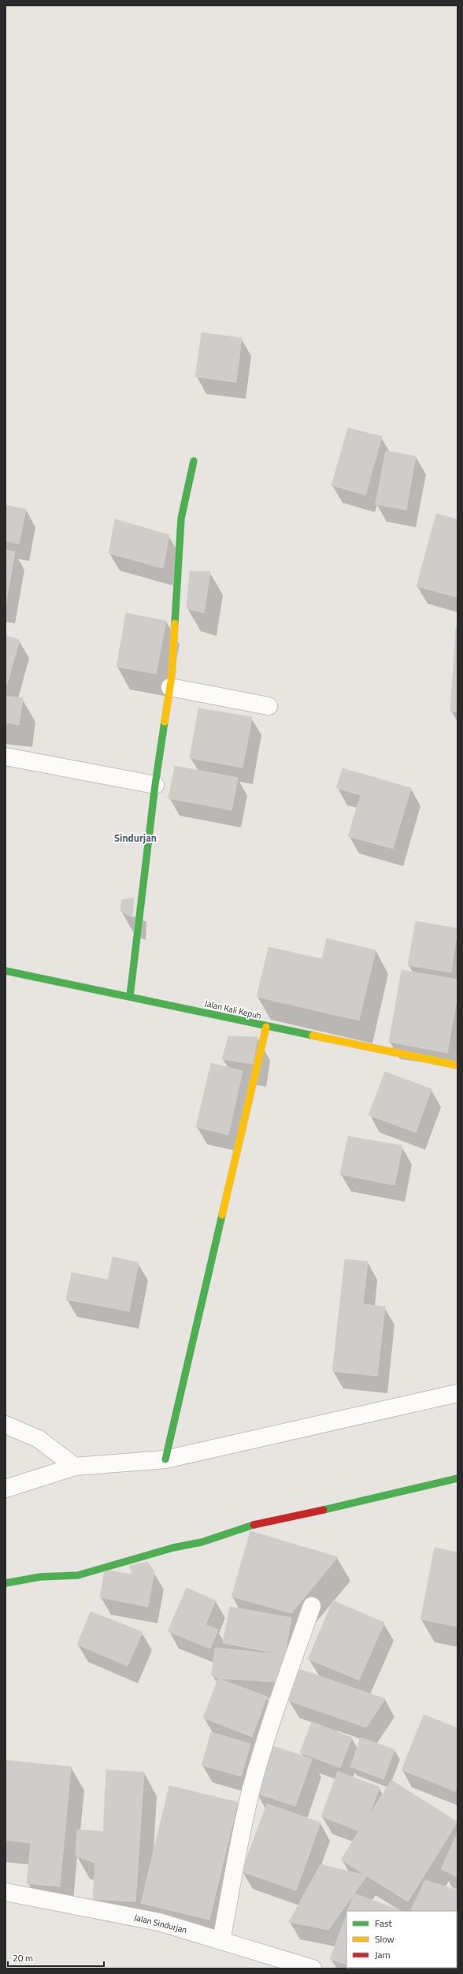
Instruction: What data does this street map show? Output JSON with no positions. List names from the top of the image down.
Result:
{
  "streets": {
    "street": ["Jalan Kali Kepuh", "Jalan Sindurjan"]
  },
  "districts": ["Sindurjan"],
  "legend": ["Fast", "Slow", "Jam"],
  "scale_bar": "20 m"
}
